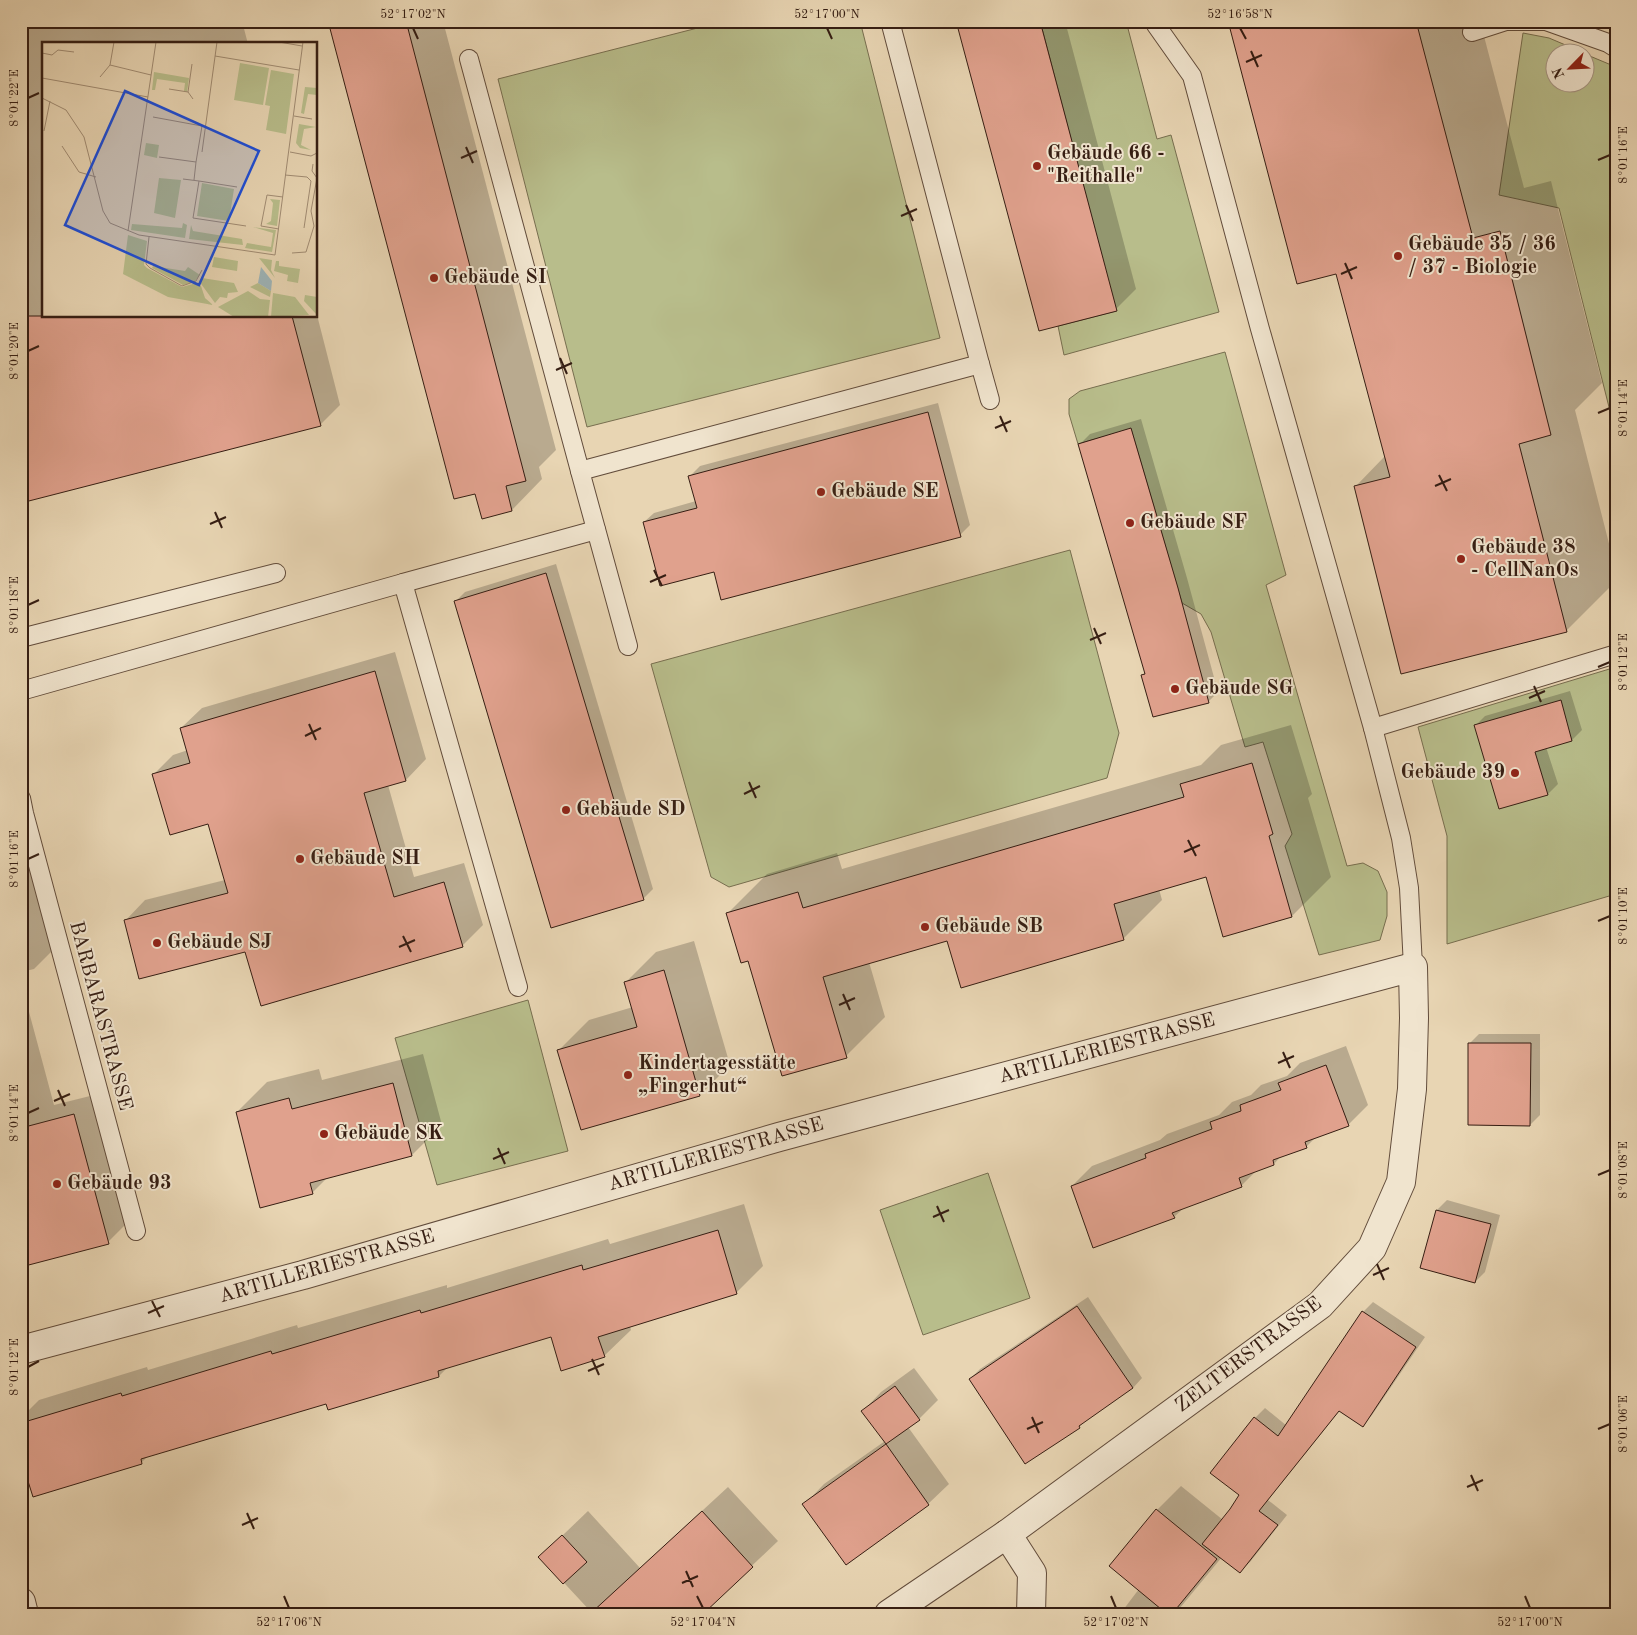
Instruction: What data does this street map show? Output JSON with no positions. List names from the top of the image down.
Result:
{
  "streets": {
    "street": ["ARTILLERIESTRASSE", "ZELTERSTRASSE"],
    "lane": ["BARBARASTRASSE"]
  },
  "crossings": [
    ["ARTILLERIESTRASSE", "ZELTERSTRASSE"]
  ],
  "places": [
    "Gebäude 66 - \"Reithalle\"",
    "Gebäude 35 / 36 / 37 - Biologie",
    "Gebäude SI",
    "Gebäude SE",
    "Gebäude SF",
    "Gebäude 38 - CellNanOs",
    "Gebäude SG",
    "Gebäude 39",
    "Gebäude SD",
    "Gebäude SH",
    "Gebäude SB",
    "Gebäude SJ",
    "Kindertagesstätte „Fingerhut“",
    "Gebäude SK",
    "Gebäude 93"
  ],
  "north": "bottom left",
  "coordinates": [
    "52°17'02\"N",
    "52°17'00\"N",
    "52°16'58\"N",
    "8°01'22\"E",
    "8°01'16\"E",
    "8°01'20\"E",
    "8°01'14\"E",
    "8°01'18\"E",
    "8°01'12\"E",
    "8°01'10\"E",
    "8°01'08\"E",
    "8°01'06\"E",
    "52°17'06\"N",
    "52°17'04\"N"
  ]
}
